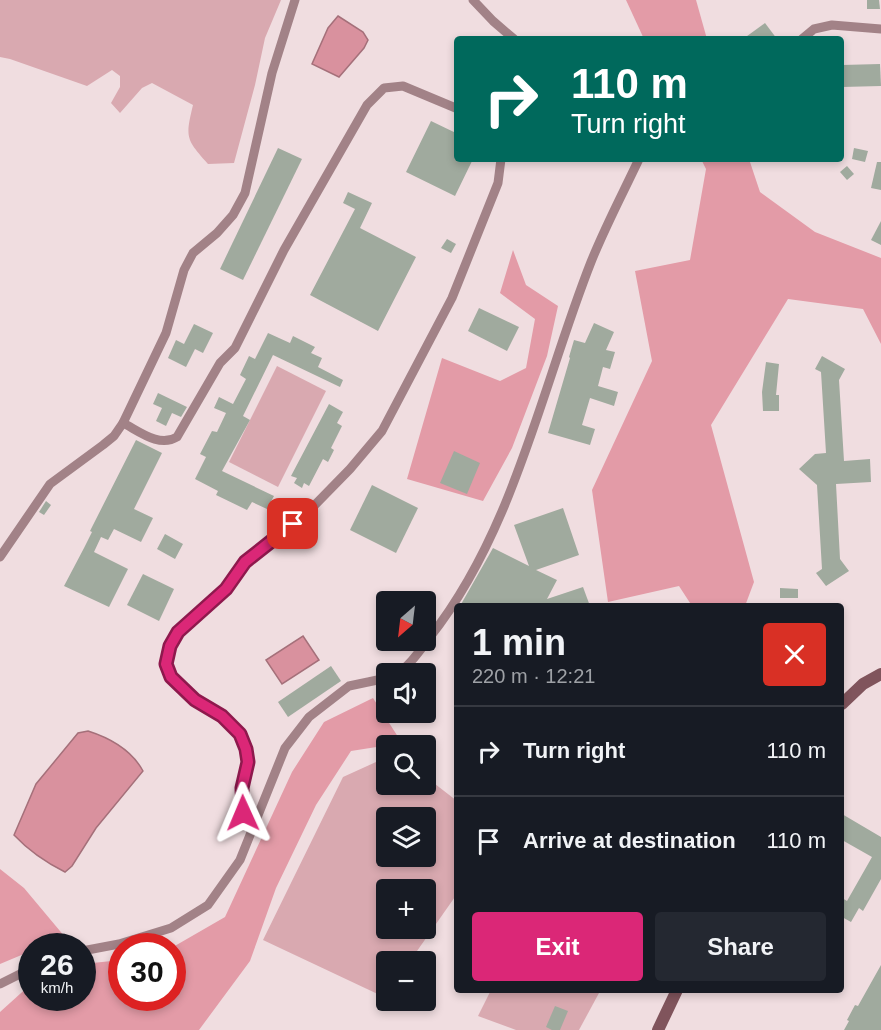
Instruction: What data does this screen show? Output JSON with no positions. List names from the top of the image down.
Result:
{
  "north": "bottom left",
  "page": {
    "turn": ["110 m", "Turn right"],
    "map_buttons": ["+", "−"],
    "heading": ["1 min", "220 m · 12:21"],
    "list": [
      {
        "name": "Turn right",
        "value": "110 m"
      },
      {
        "name": "Arrive at destination",
        "value": "110 m"
      }
    ],
    "buttons": ["Exit", "Share"],
    "speed": "26 km/h",
    "limit": "30"
  }
}
